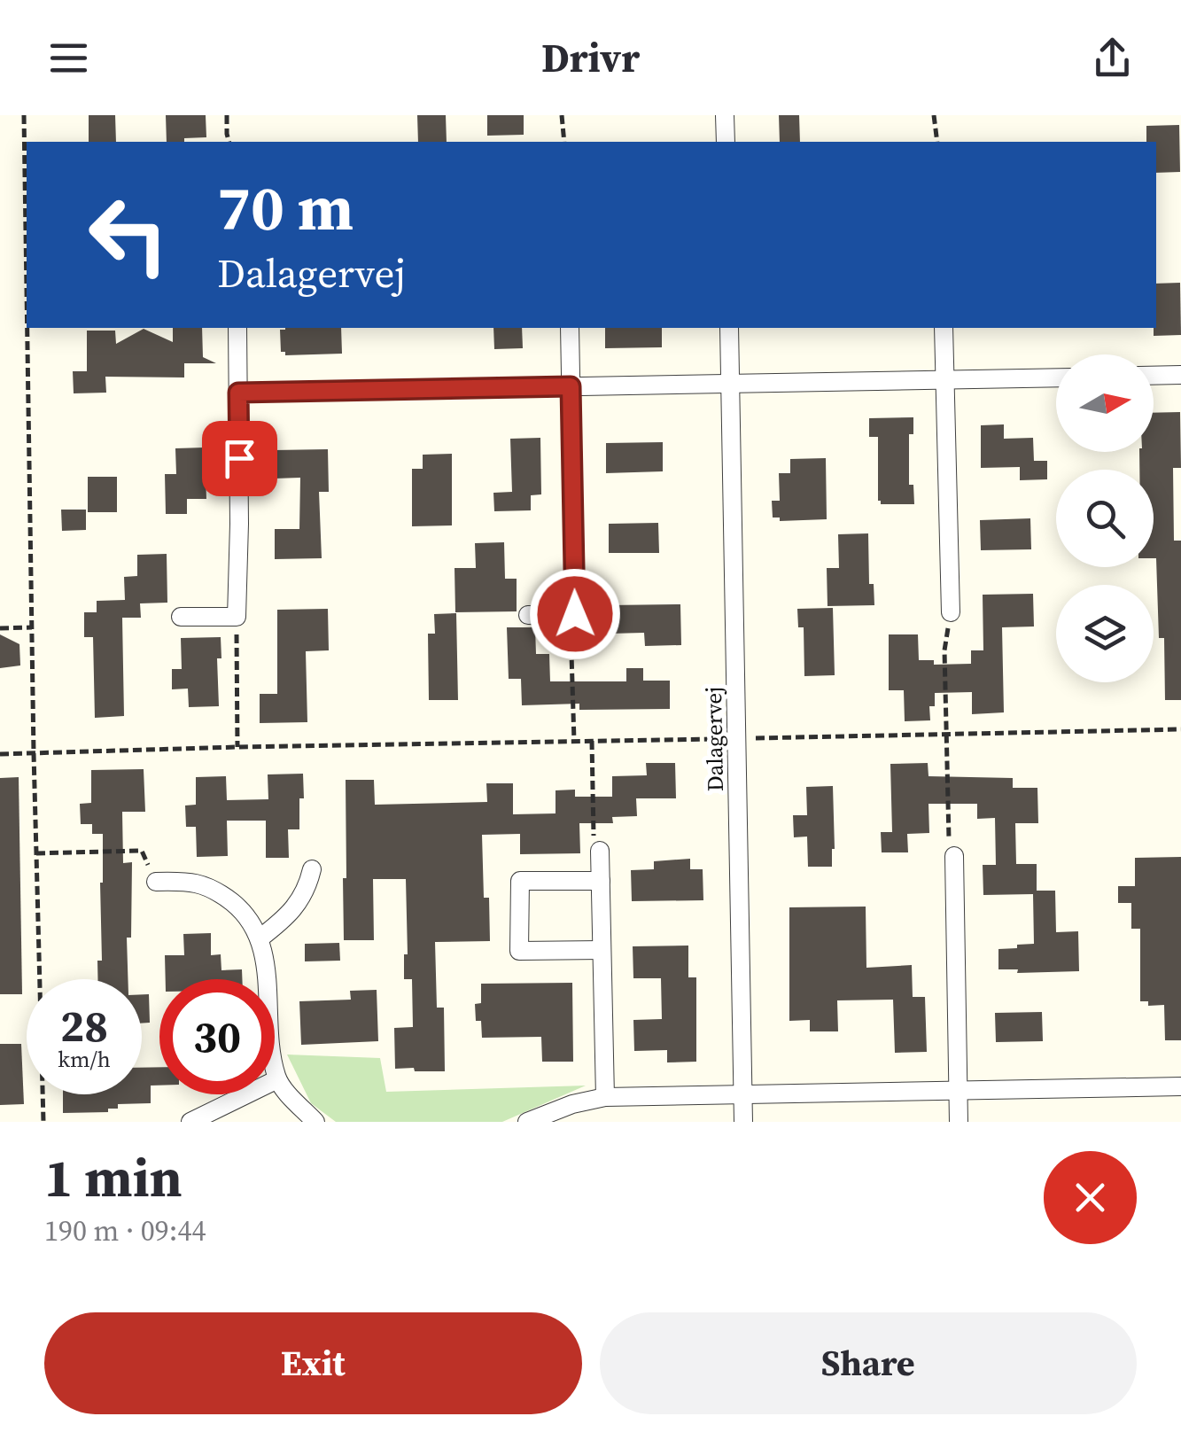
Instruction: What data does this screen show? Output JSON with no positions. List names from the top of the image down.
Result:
{
  "streets": {
    "street": ["Dalagervej"]
  },
  "north": "right",
  "page": {
    "header": "Drivr",
    "turn": ["70 m", "Dalagervej"],
    "speed": "28 km/h",
    "limit": "30",
    "heading": ["1 min", "190 m · 09:44"],
    "buttons": ["Exit", "Share"]
  }
}
